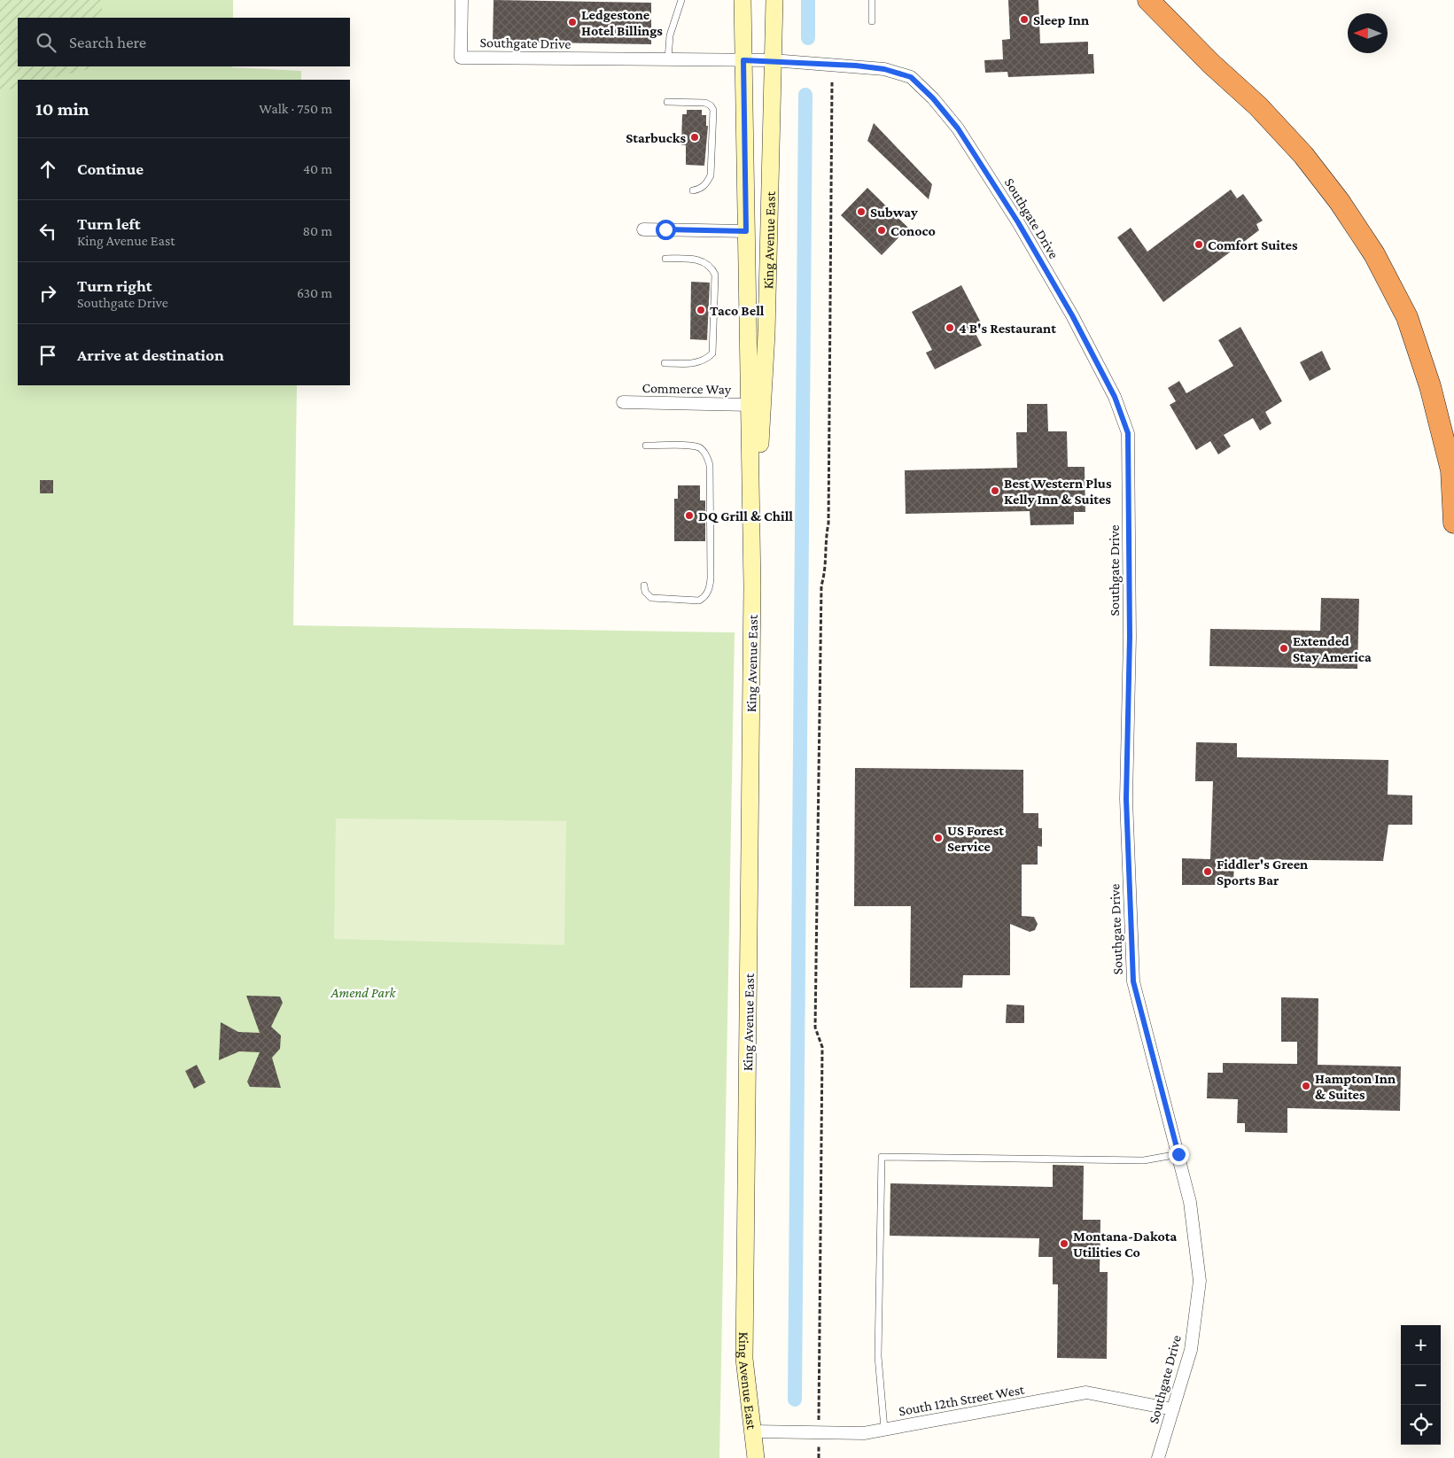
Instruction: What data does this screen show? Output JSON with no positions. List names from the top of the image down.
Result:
{
  "streets": {
    "main road": ["King Avenue East"],
    "street": ["Southgate Drive", "Commerce Way", "South 12th Street West"]
  },
  "crossings": [
    ["Southgate Drive", "King Avenue East"],
    ["Southgate Drive", "South 12th Street West"],
    ["King Avenue East", "Commerce Way"],
    ["King Avenue East", "South 12th Street West"]
  ],
  "parks": ["Amend Park"],
  "places": [
    "Sleep Inn",
    "Ledgestone Hotel Billings",
    "Starbucks",
    "Subway",
    "Conoco",
    "Comfort Suites",
    "Taco Bell",
    "4 B's Restaurant",
    "Best Western Plus Kelly Inn & Suites",
    "DQ Grill & Chill",
    "Extended Stay America",
    "US Forest Service",
    "Fiddler's Green Sports Bar",
    "Hampton Inn & Suites",
    "Montana-Dakota Utilities Co"
  ],
  "north": "left",
  "page": {
    "search": "Search here",
    "heading": ["10 min", "Walk · 750 m"],
    "list": [
      ["Continue", "40 m"],
      ["Turn left", "King Avenue East", "80 m"],
      ["Turn right", "Southgate Drive", "630 m"],
      "Arrive at destination"
    ],
    "map_buttons": ["+", "−"]
  }
}
